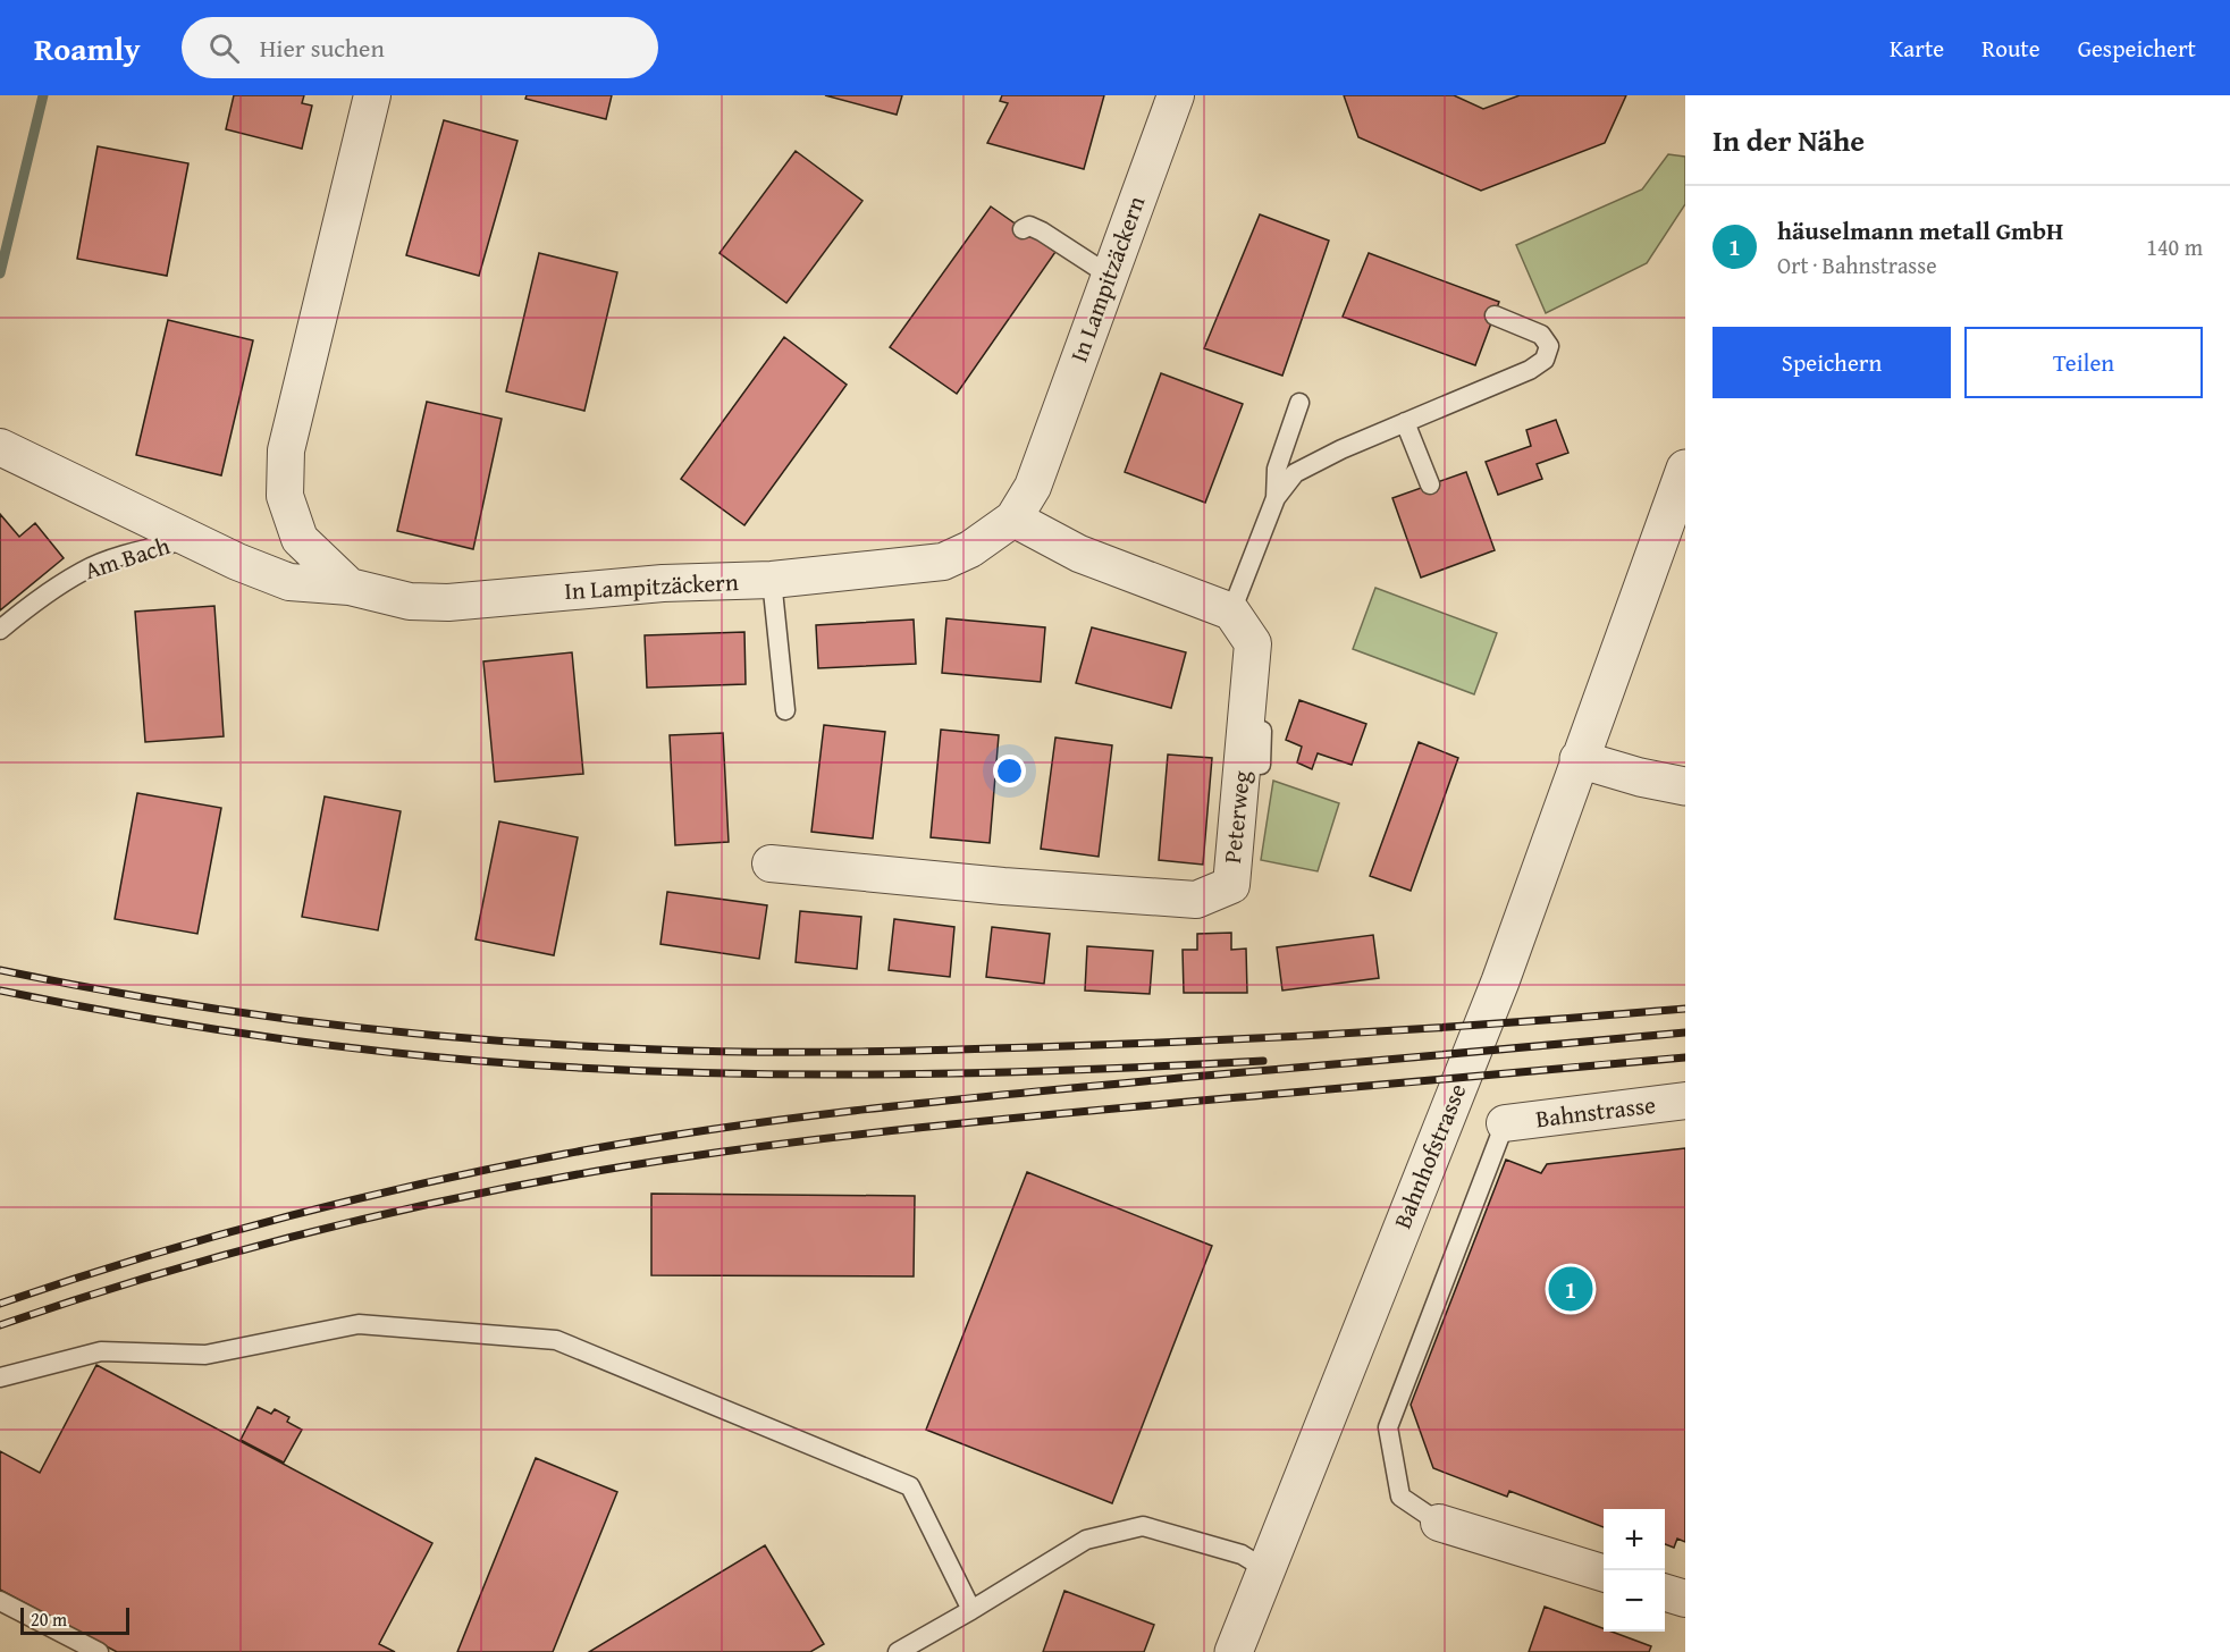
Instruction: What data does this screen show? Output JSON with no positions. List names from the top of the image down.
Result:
{
  "streets": {
    "street": [
      "In Lampitzäckern",
      "Am Bach",
      "Peterweg",
      "Bahnstrasse",
      "Bahnhofstrasse"
    ]
  },
  "crossings": [
    ["In Lampitzäckern", "Am Bach"]
  ],
  "scale_bar": "20 m",
  "page": {
    "header": "Roamly",
    "search": "Hier suchen",
    "nav": ["Karte", "Route", "Gespeichert"],
    "heading": "In der Nähe",
    "list": [
      {
        "mark": "1",
        "name": "häuselmann metall GmbH",
        "note": "Ort · Bahnstrasse",
        "value": "140 m"
      }
    ],
    "buttons": ["Speichern", "Teilen"],
    "pins": "1",
    "map_buttons": ["+", "−"],
    "scale": "20 m"
  }
}
